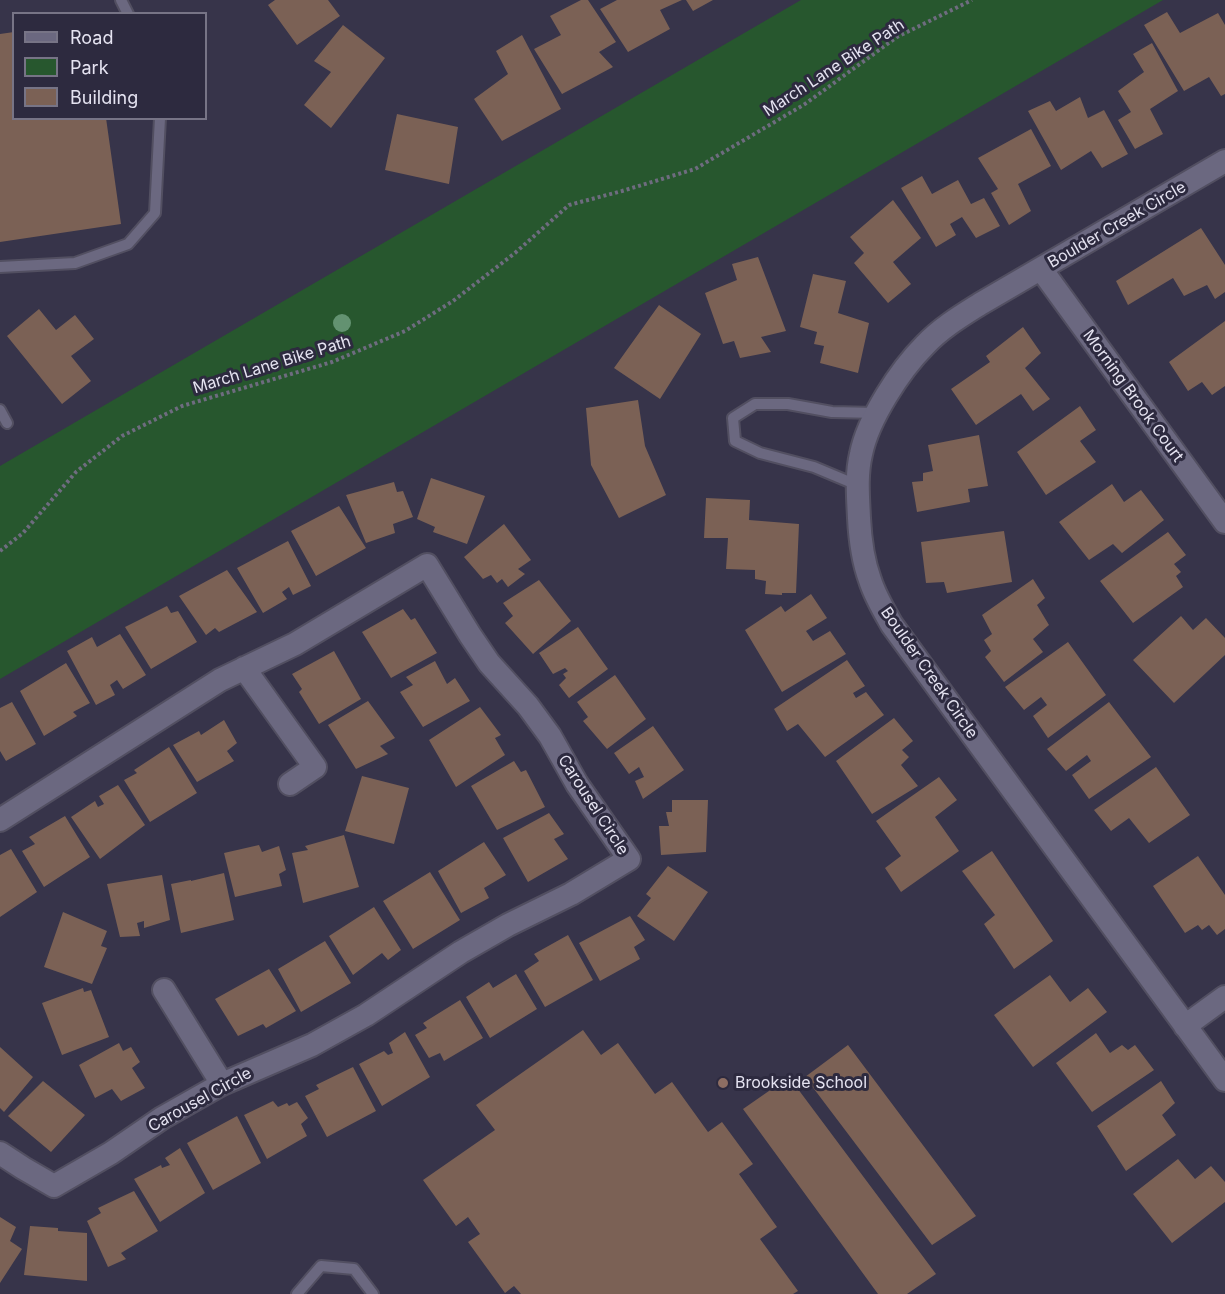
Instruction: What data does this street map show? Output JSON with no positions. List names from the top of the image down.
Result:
{
  "streets": {
    "street": ["Boulder Creek Circle", "Morning Brook Court", "Carousel Circle"],
    "path": ["March Lane Bike Path"]
  },
  "crossings": [
    ["Boulder Creek Circle", "Morning Brook Court"]
  ],
  "places": ["Brookside School"],
  "legend": ["Road", "Park", "Building"]
}
